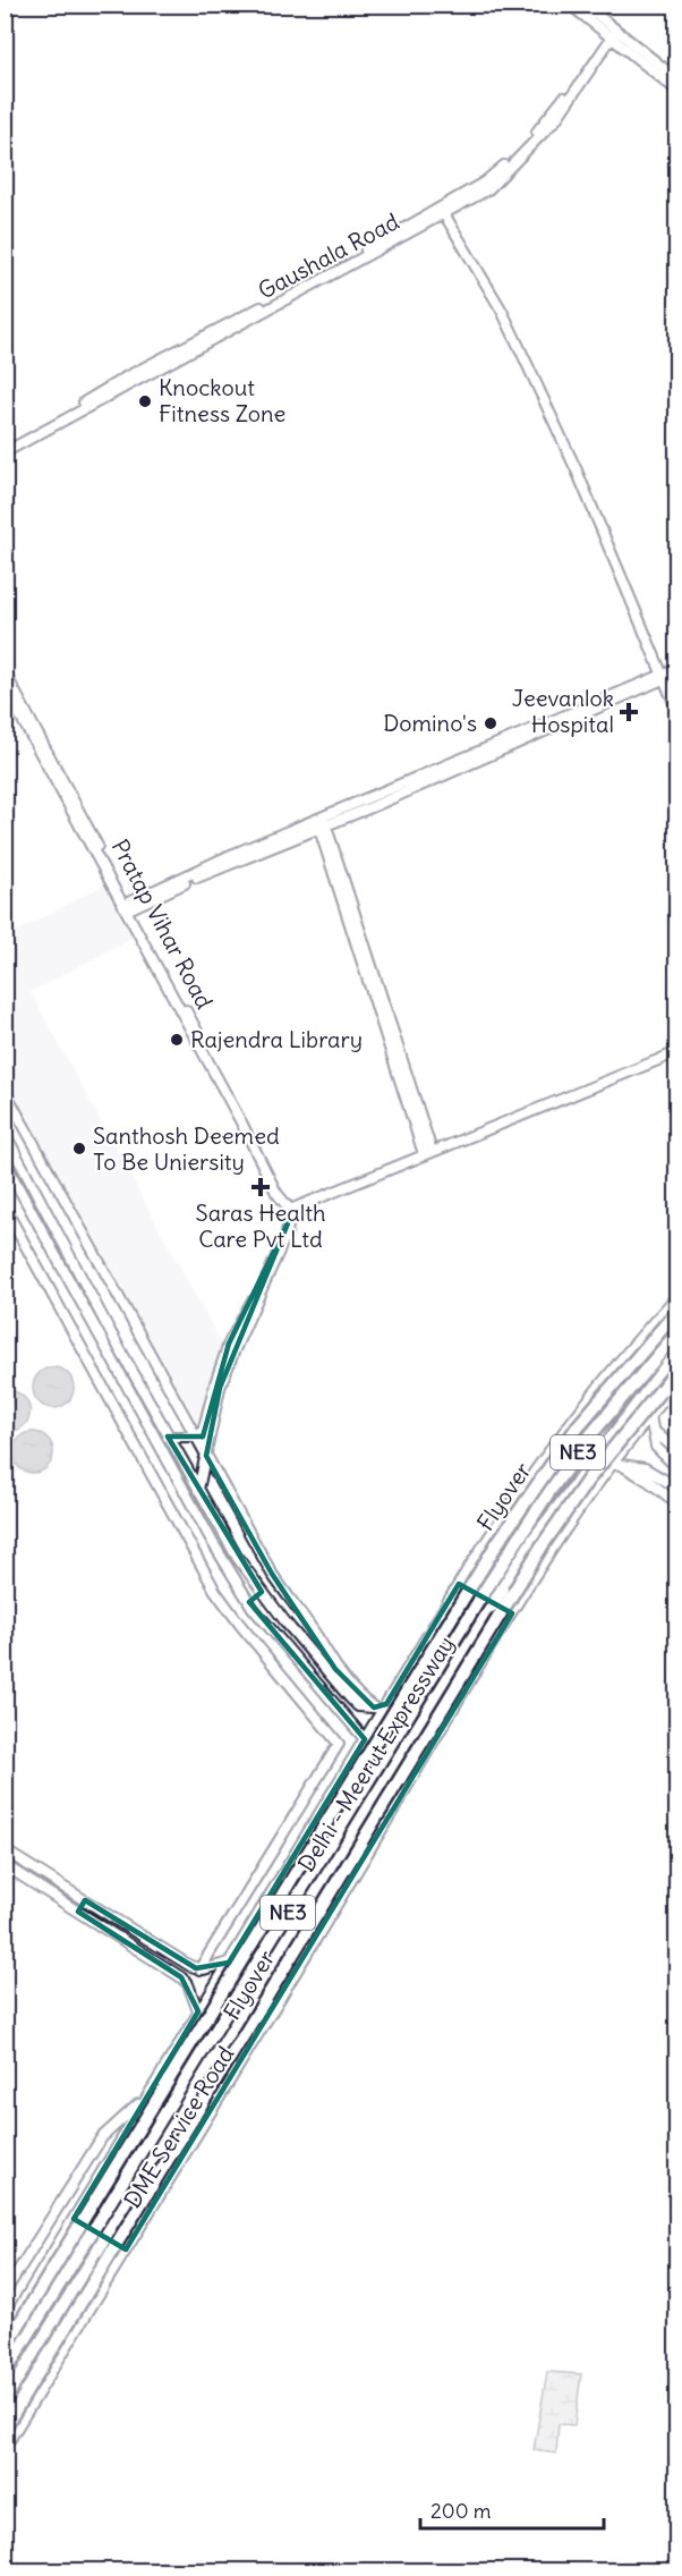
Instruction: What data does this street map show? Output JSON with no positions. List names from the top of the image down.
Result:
{
  "streets": {
    "highway": ["NE3", "Flyover", "Delhi - Meerut Expressway"],
    "street": ["Gaushala Road", "Pratap Vihar Road", "DME Service Road"]
  },
  "places": {
    "other": [
      "Knockout Fitness Zone",
      "Domino's",
      "Rajendra Library",
      "Santhosh Deemed To Be Uniersity"
    ],
    "health": ["Jeevanlok Hospital", "Saras Health Care Pvt Ltd"]
  },
  "scale_bar": "200 m"
}
